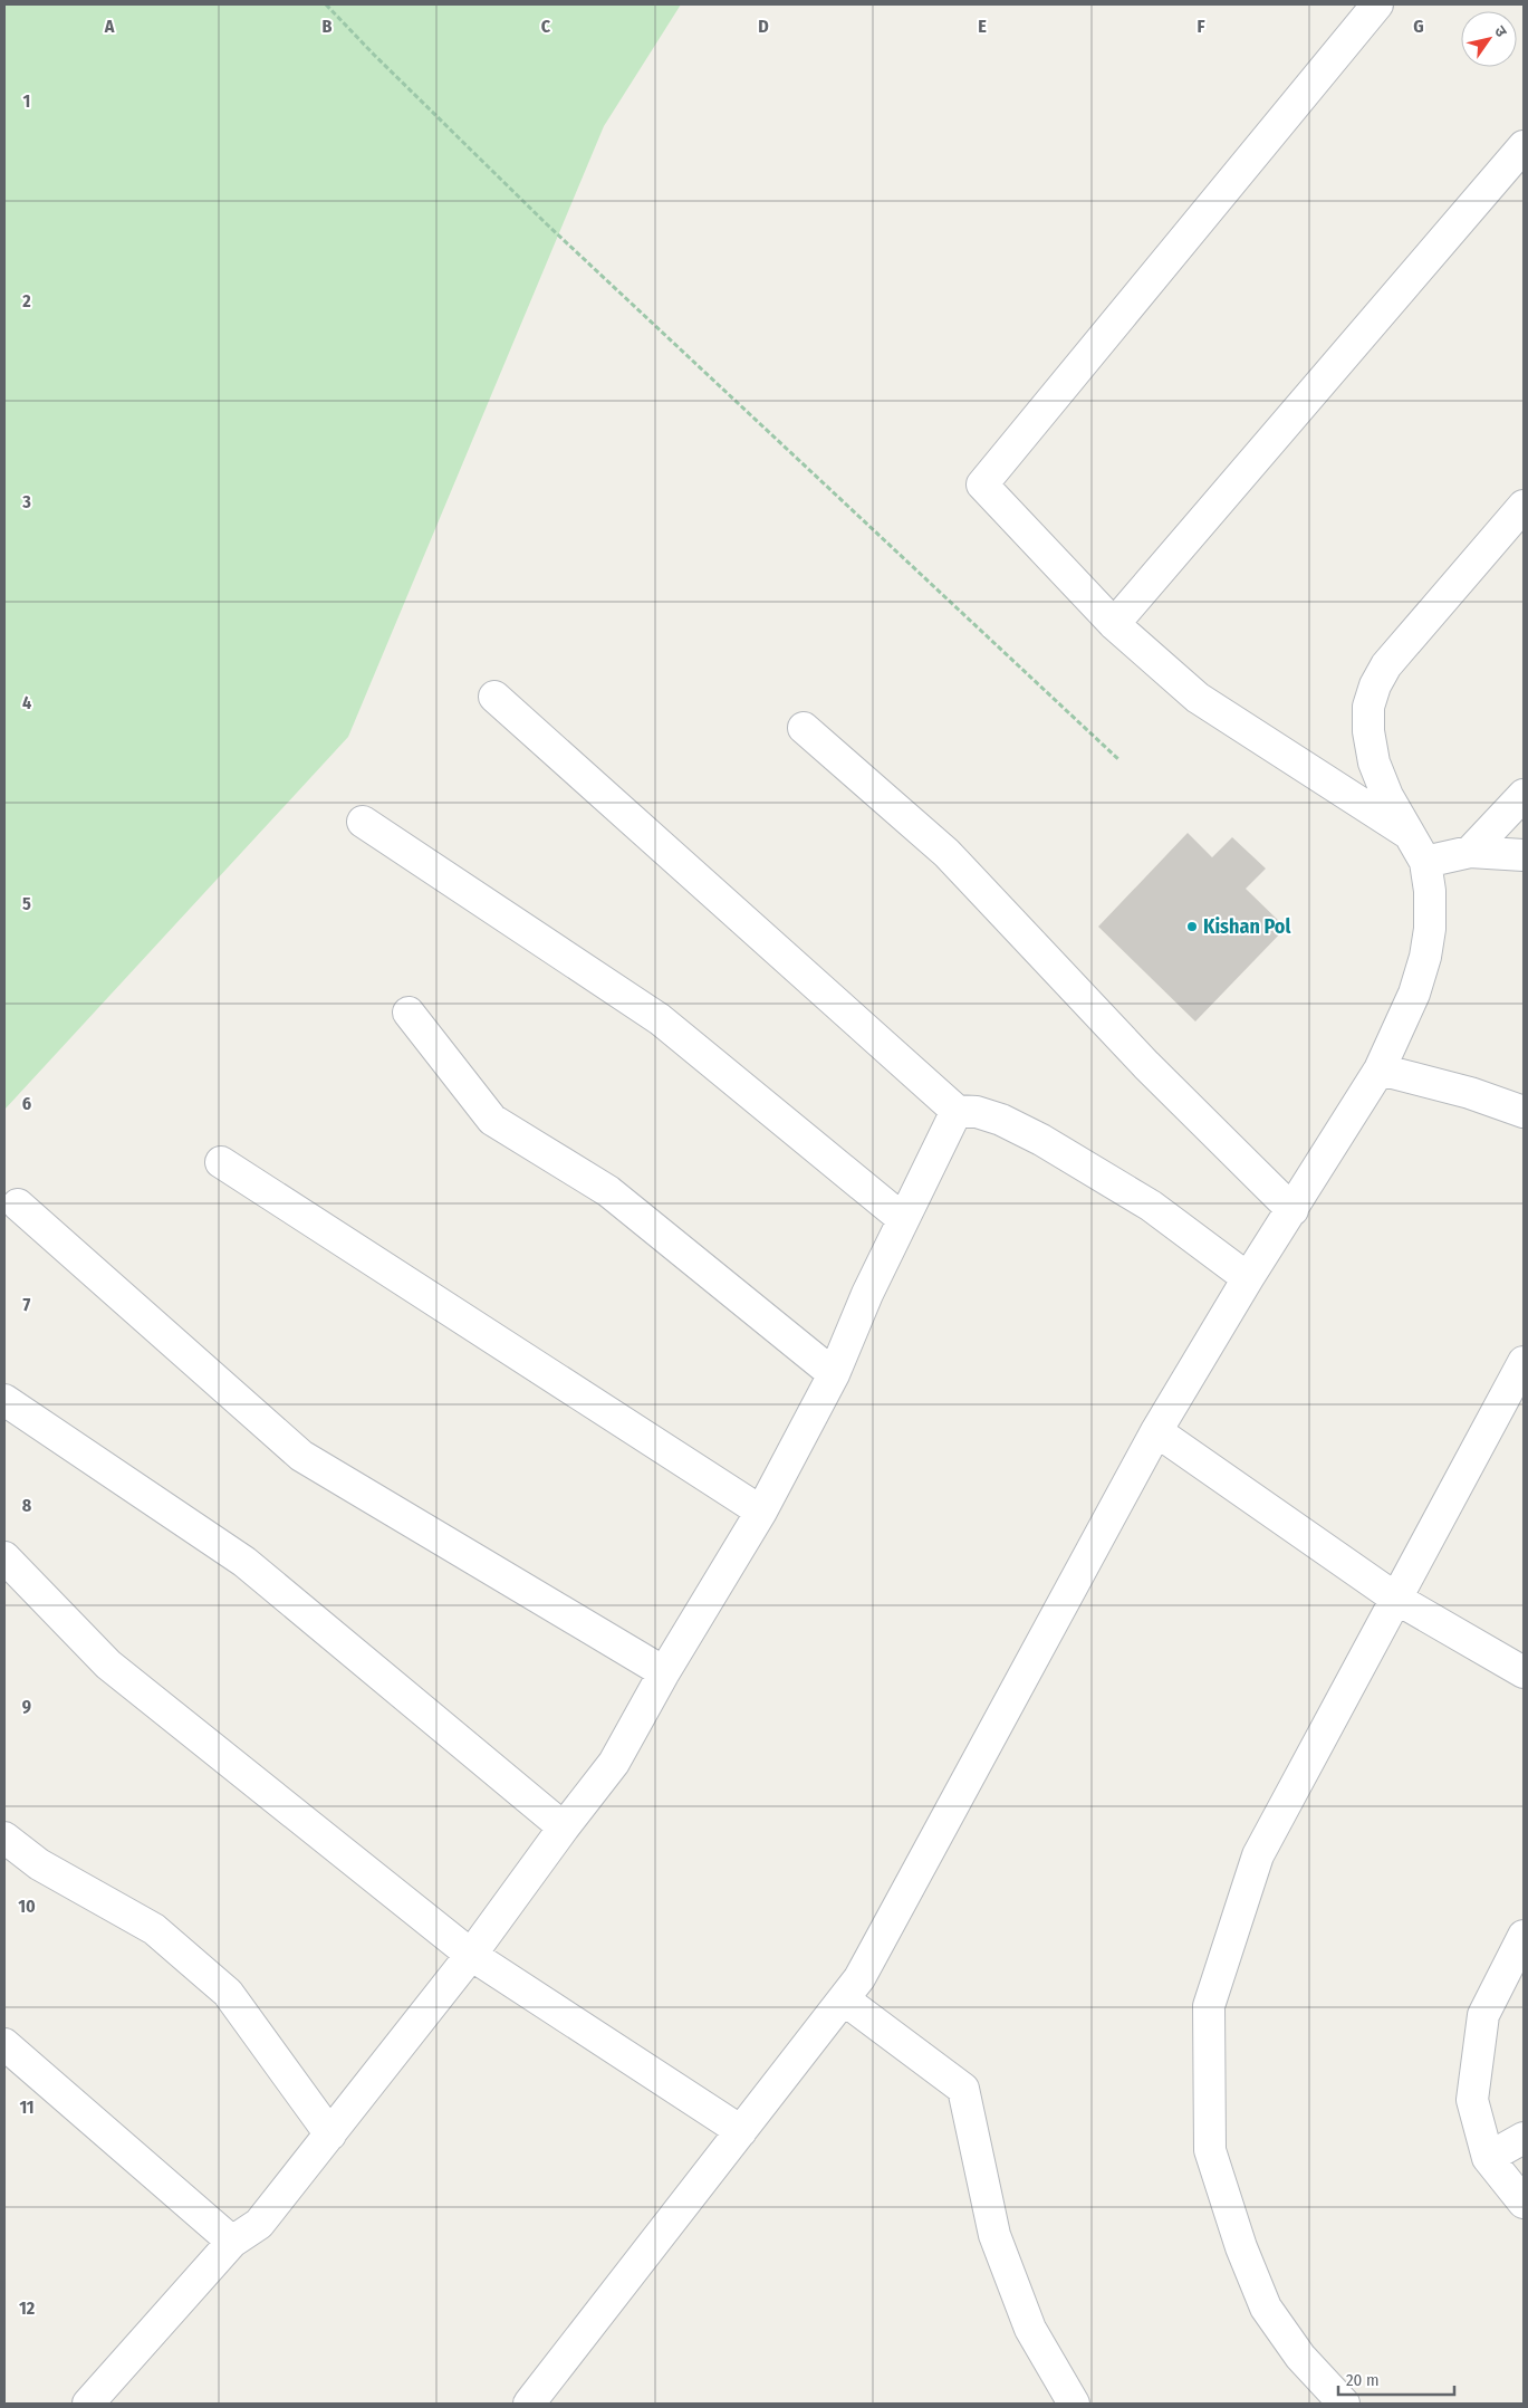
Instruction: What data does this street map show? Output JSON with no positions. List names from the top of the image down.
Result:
{
  "places": ["Kishan Pol"],
  "scale_bar": "20 m",
  "north": "top right",
  "grid": {
    "columns": [
      "A",
      "B",
      "C",
      "D",
      "E",
      "F",
      "G"
    ],
    "rows": [
      "1",
      "2",
      "3",
      "4",
      "5",
      "6",
      "7",
      "8",
      "9",
      "10",
      "11",
      "12"
    ]
  }
}
